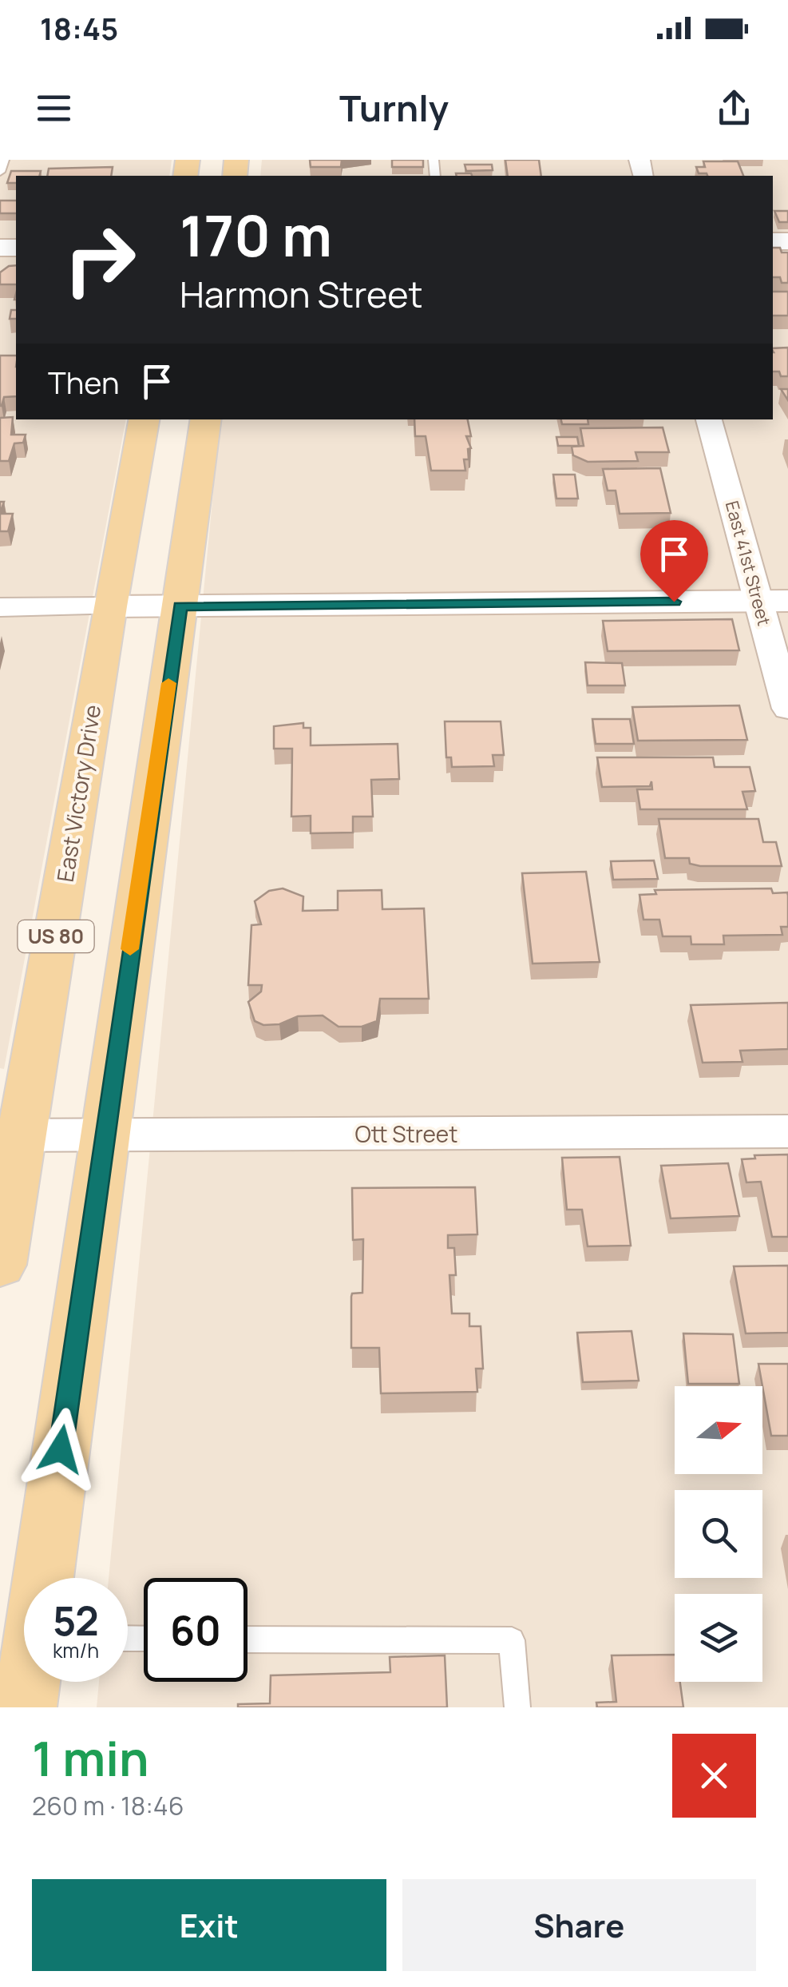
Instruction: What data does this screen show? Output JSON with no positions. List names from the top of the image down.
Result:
{
  "streets": {
    "main road": ["East Victory Drive", "US 80"],
    "street": ["East 41st Street", "Ott Street"]
  },
  "crossings": [
    ["East Victory Drive", "Ott Street"]
  ],
  "north": "right",
  "page": {
    "status": "18:45",
    "header": "Turnly",
    "turn": ["170 m", "Harmon Street"],
    "then": "Then",
    "speed": "52 km/h",
    "limit": "60",
    "heading": ["1 min", "260 m · 18:46"],
    "buttons": ["Exit", "Share"]
  }
}
